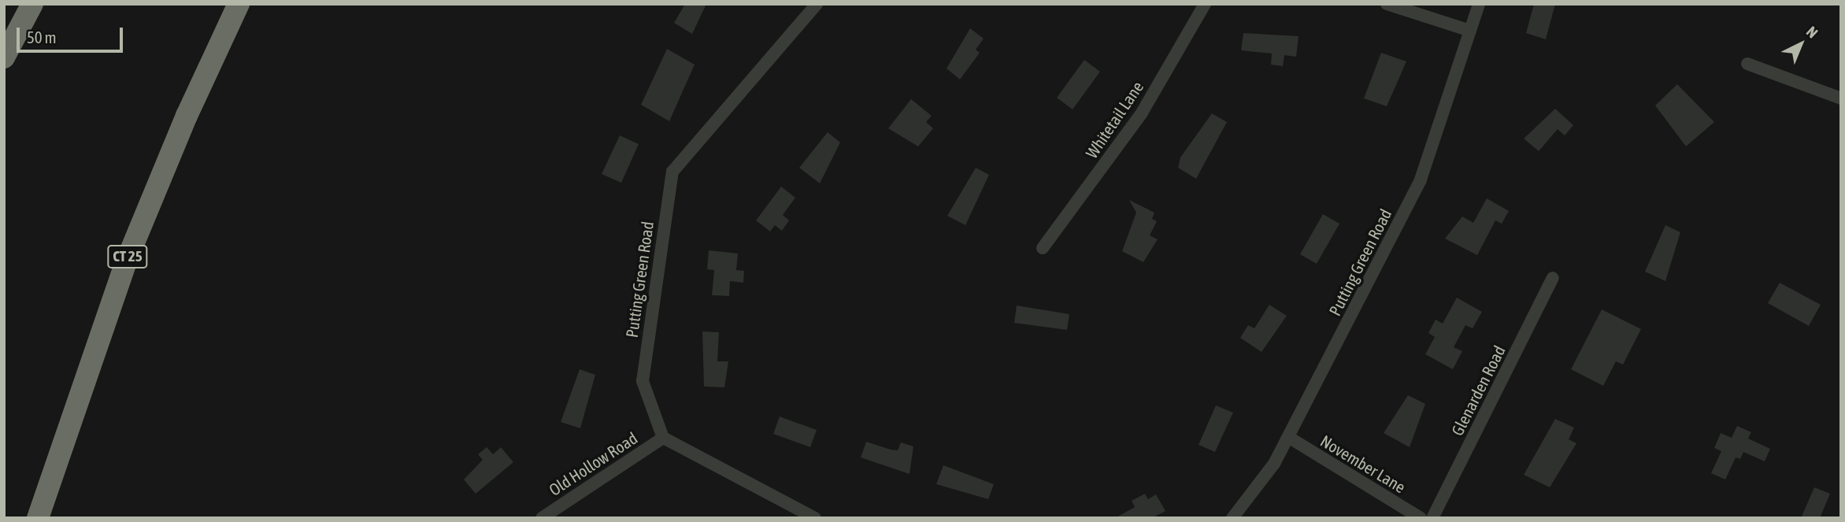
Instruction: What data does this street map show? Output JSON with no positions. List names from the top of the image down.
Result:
{
  "streets": {
    "highway": ["CT 25"],
    "street": [
      "Whitetail Lane",
      "Putting Green Road",
      "Glenarden Road",
      "Old Hollow Road",
      "November Lane"
    ]
  },
  "crossings": [
    ["Putting Green Road", "Old Hollow Road"],
    ["Putting Green Road", "November Lane"]
  ],
  "scale_bar": "50 m",
  "north": "top right"
}
